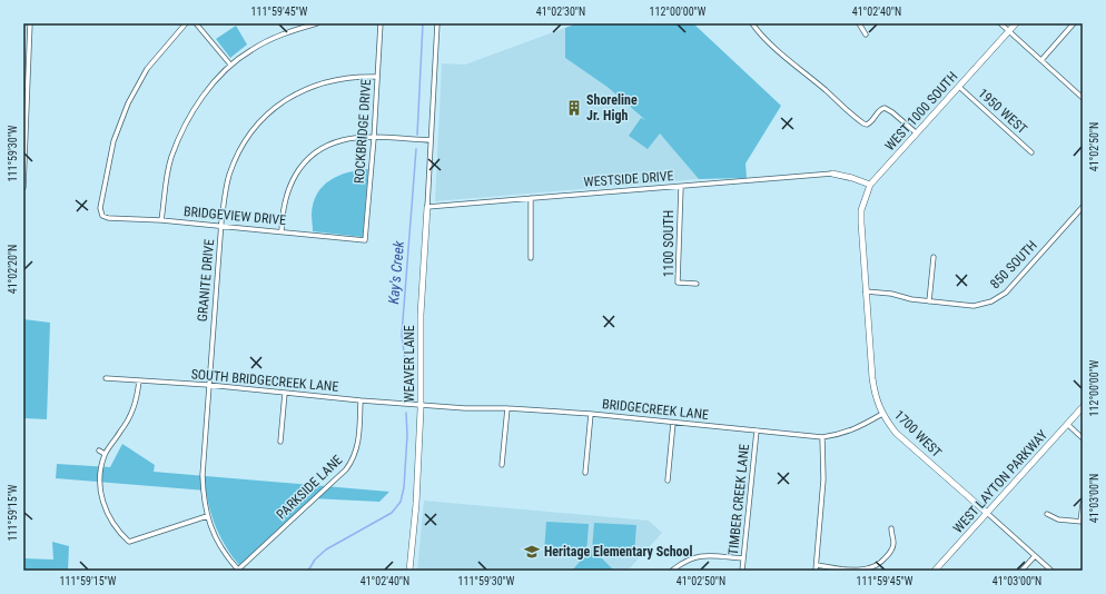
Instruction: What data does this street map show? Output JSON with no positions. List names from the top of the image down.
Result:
{
  "streets": {
    "street": [
      "WEST 1000 SOUTH",
      "1950 WEST",
      "ROCKBRIDGE DRIVE",
      "WESTSIDE DRIVE",
      "BRIDGEVIEW DRIVE",
      "1100 SOUTH",
      "850 SOUTH",
      "GRANITE DRIVE",
      "WEAVER LANE",
      "SOUTH BRIDGECREEK LANE",
      "BRIDGECREEK LANE",
      "1700 WEST",
      "WEST LAYTON PARKWAY",
      "PARKSIDE LANE",
      "TIMBER CREEK LANE"
    ]
  },
  "crossings": [
    ["WEST 1000 SOUTH", "1950 WEST"],
    ["WEST 1000 SOUTH", "1700 WEST"],
    ["ROCKBRIDGE DRIVE", "BRIDGEVIEW DRIVE"],
    ["ROCKBRIDGE DRIVE", "GRANITE DRIVE"],
    ["WESTSIDE DRIVE", "1100 SOUTH"],
    ["WESTSIDE DRIVE", "WEAVER LANE"],
    ["BRIDGEVIEW DRIVE", "GRANITE DRIVE"],
    ["850 SOUTH", "1700 WEST"],
    ["GRANITE DRIVE", "SOUTH BRIDGECREEK LANE"],
    ["GRANITE DRIVE", "PARKSIDE LANE"],
    ["WEAVER LANE", "SOUTH BRIDGECREEK LANE"],
    ["WEAVER LANE", "BRIDGECREEK LANE"],
    ["SOUTH BRIDGECREEK LANE", "BRIDGECREEK LANE"],
    ["SOUTH BRIDGECREEK LANE", "PARKSIDE LANE"],
    ["BRIDGECREEK LANE", "1700 WEST"],
    ["BRIDGECREEK LANE", "TIMBER CREEK LANE"],
    ["1700 WEST", "WEST LAYTON PARKWAY"]
  ],
  "water": ["Kay's Creek"],
  "places": {
    "building": ["Shoreline Jr. High"],
    "school or university": ["Heritage Elementary School"]
  },
  "coordinates": [
    "111°59'45\"W",
    "41°02'30\"N",
    "112°00'00\"W",
    "41°02'40\"N",
    "41°02'50\"N",
    "111°59'30\"W",
    "41°02'20\"N",
    "41°03'00\"N",
    "111°59'15\"W"
  ]
}
